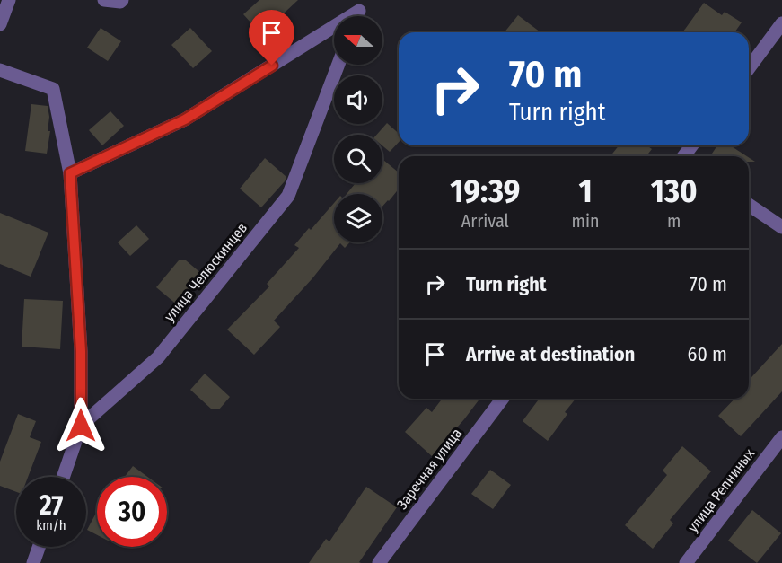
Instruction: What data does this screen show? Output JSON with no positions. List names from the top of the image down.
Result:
{
  "streets": {
    "street": ["улица Челюскинцев", "Заречная улица", "улица Репниных"]
  },
  "north": "left",
  "page": {
    "turn": ["70 m", "Turn right"],
    "eta": [
      "19:39",
      "Arrival",
      "1",
      "min",
      "130",
      "m"
    ],
    "list": [
      {
        "name": "Turn right",
        "value": "70 m"
      },
      {
        "name": "Arrive at destination",
        "value": "60 m"
      }
    ],
    "speed": "27 km/h",
    "limit": "30"
  }
}
